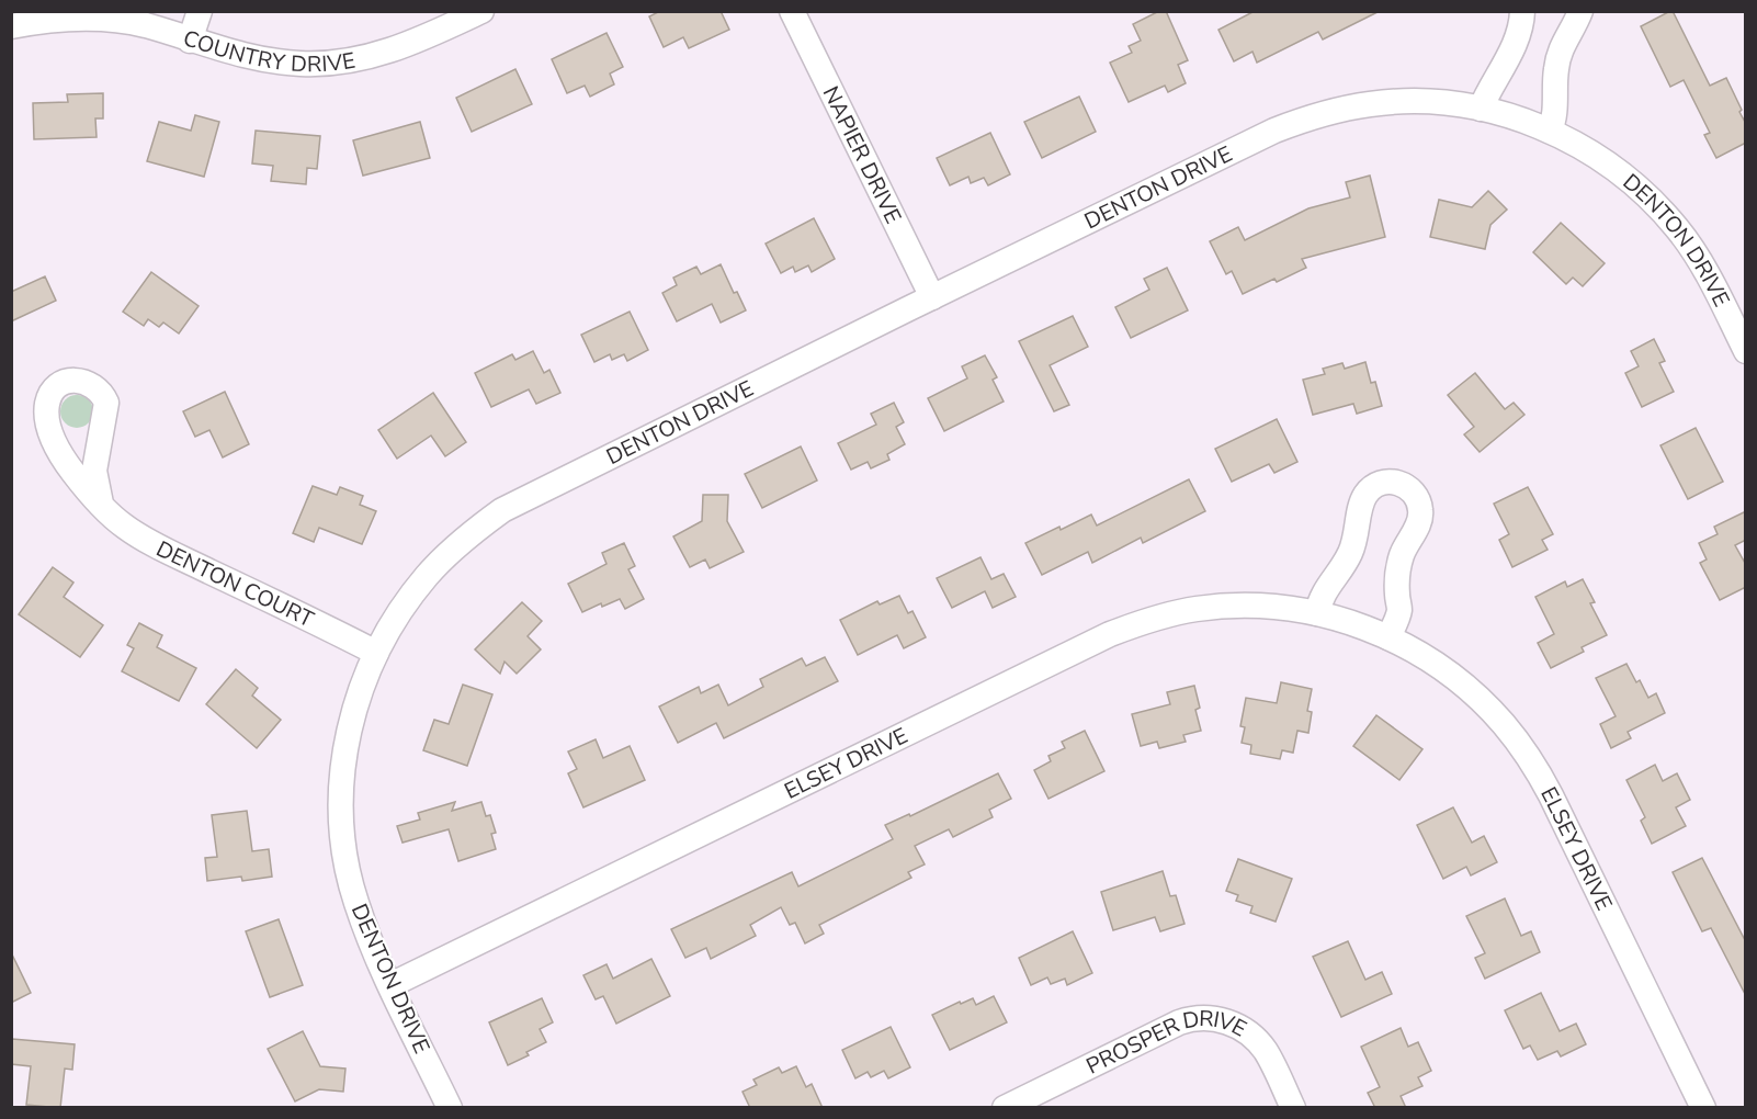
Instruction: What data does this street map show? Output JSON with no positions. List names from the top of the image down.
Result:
{
  "streets": {
    "street": [
      "COUNTRY DRIVE",
      "NAPIER DRIVE",
      "DENTON DRIVE",
      "DENTON COURT",
      "ELSEY DRIVE",
      "PROSPER DRIVE"
    ]
  },
  "crossings": [
    ["NAPIER DRIVE", "DENTON DRIVE"],
    ["DENTON DRIVE", "DENTON COURT"],
    ["DENTON DRIVE", "ELSEY DRIVE"]
  ]
}
